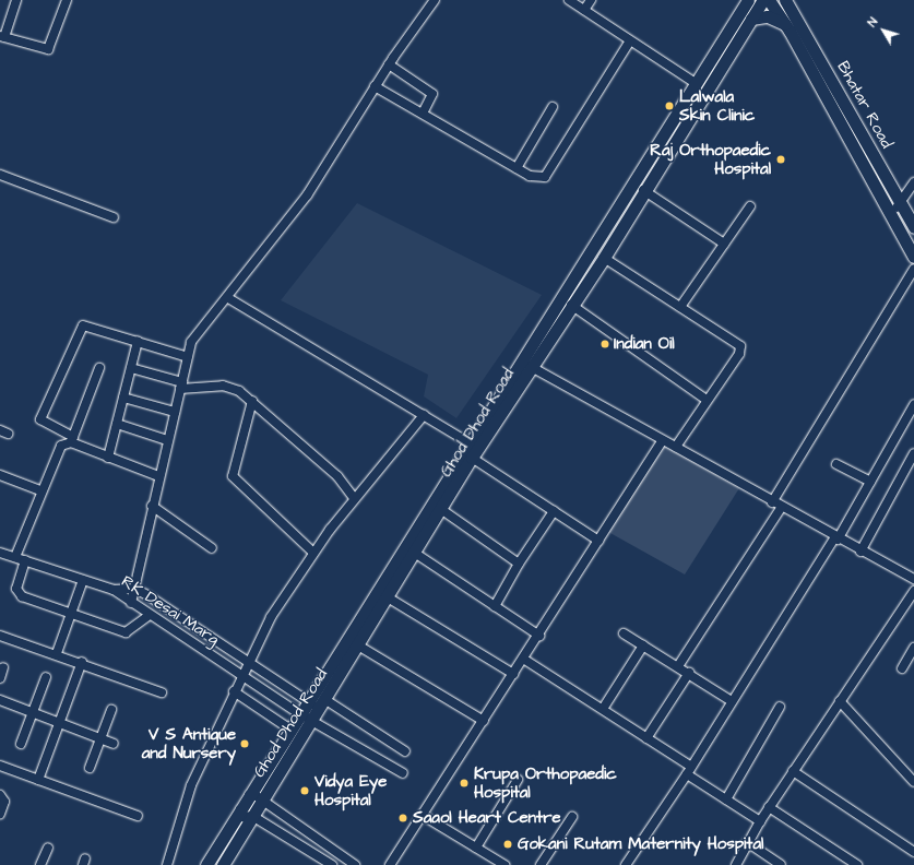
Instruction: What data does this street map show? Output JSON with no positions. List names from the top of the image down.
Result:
{
  "streets": {
    "main road": ["Bhatar Road", "Ghod Dhod Road"],
    "street": ["RK Desai Marg"]
  },
  "crossings": [
    ["Ghod Dhod Road", "RK Desai Marg"]
  ],
  "places": [
    "Lalwala Skin Clinic",
    "Raj Orthopaedic Hospital",
    "Indian Oil",
    "V S Antique and Nursery",
    "Krupa Orthopaedic Hospital",
    "Vidya Eye Hospital",
    "Saaol Heart Centre",
    "Gokani Rutam Maternity Hospital"
  ],
  "north": "top left"
}
